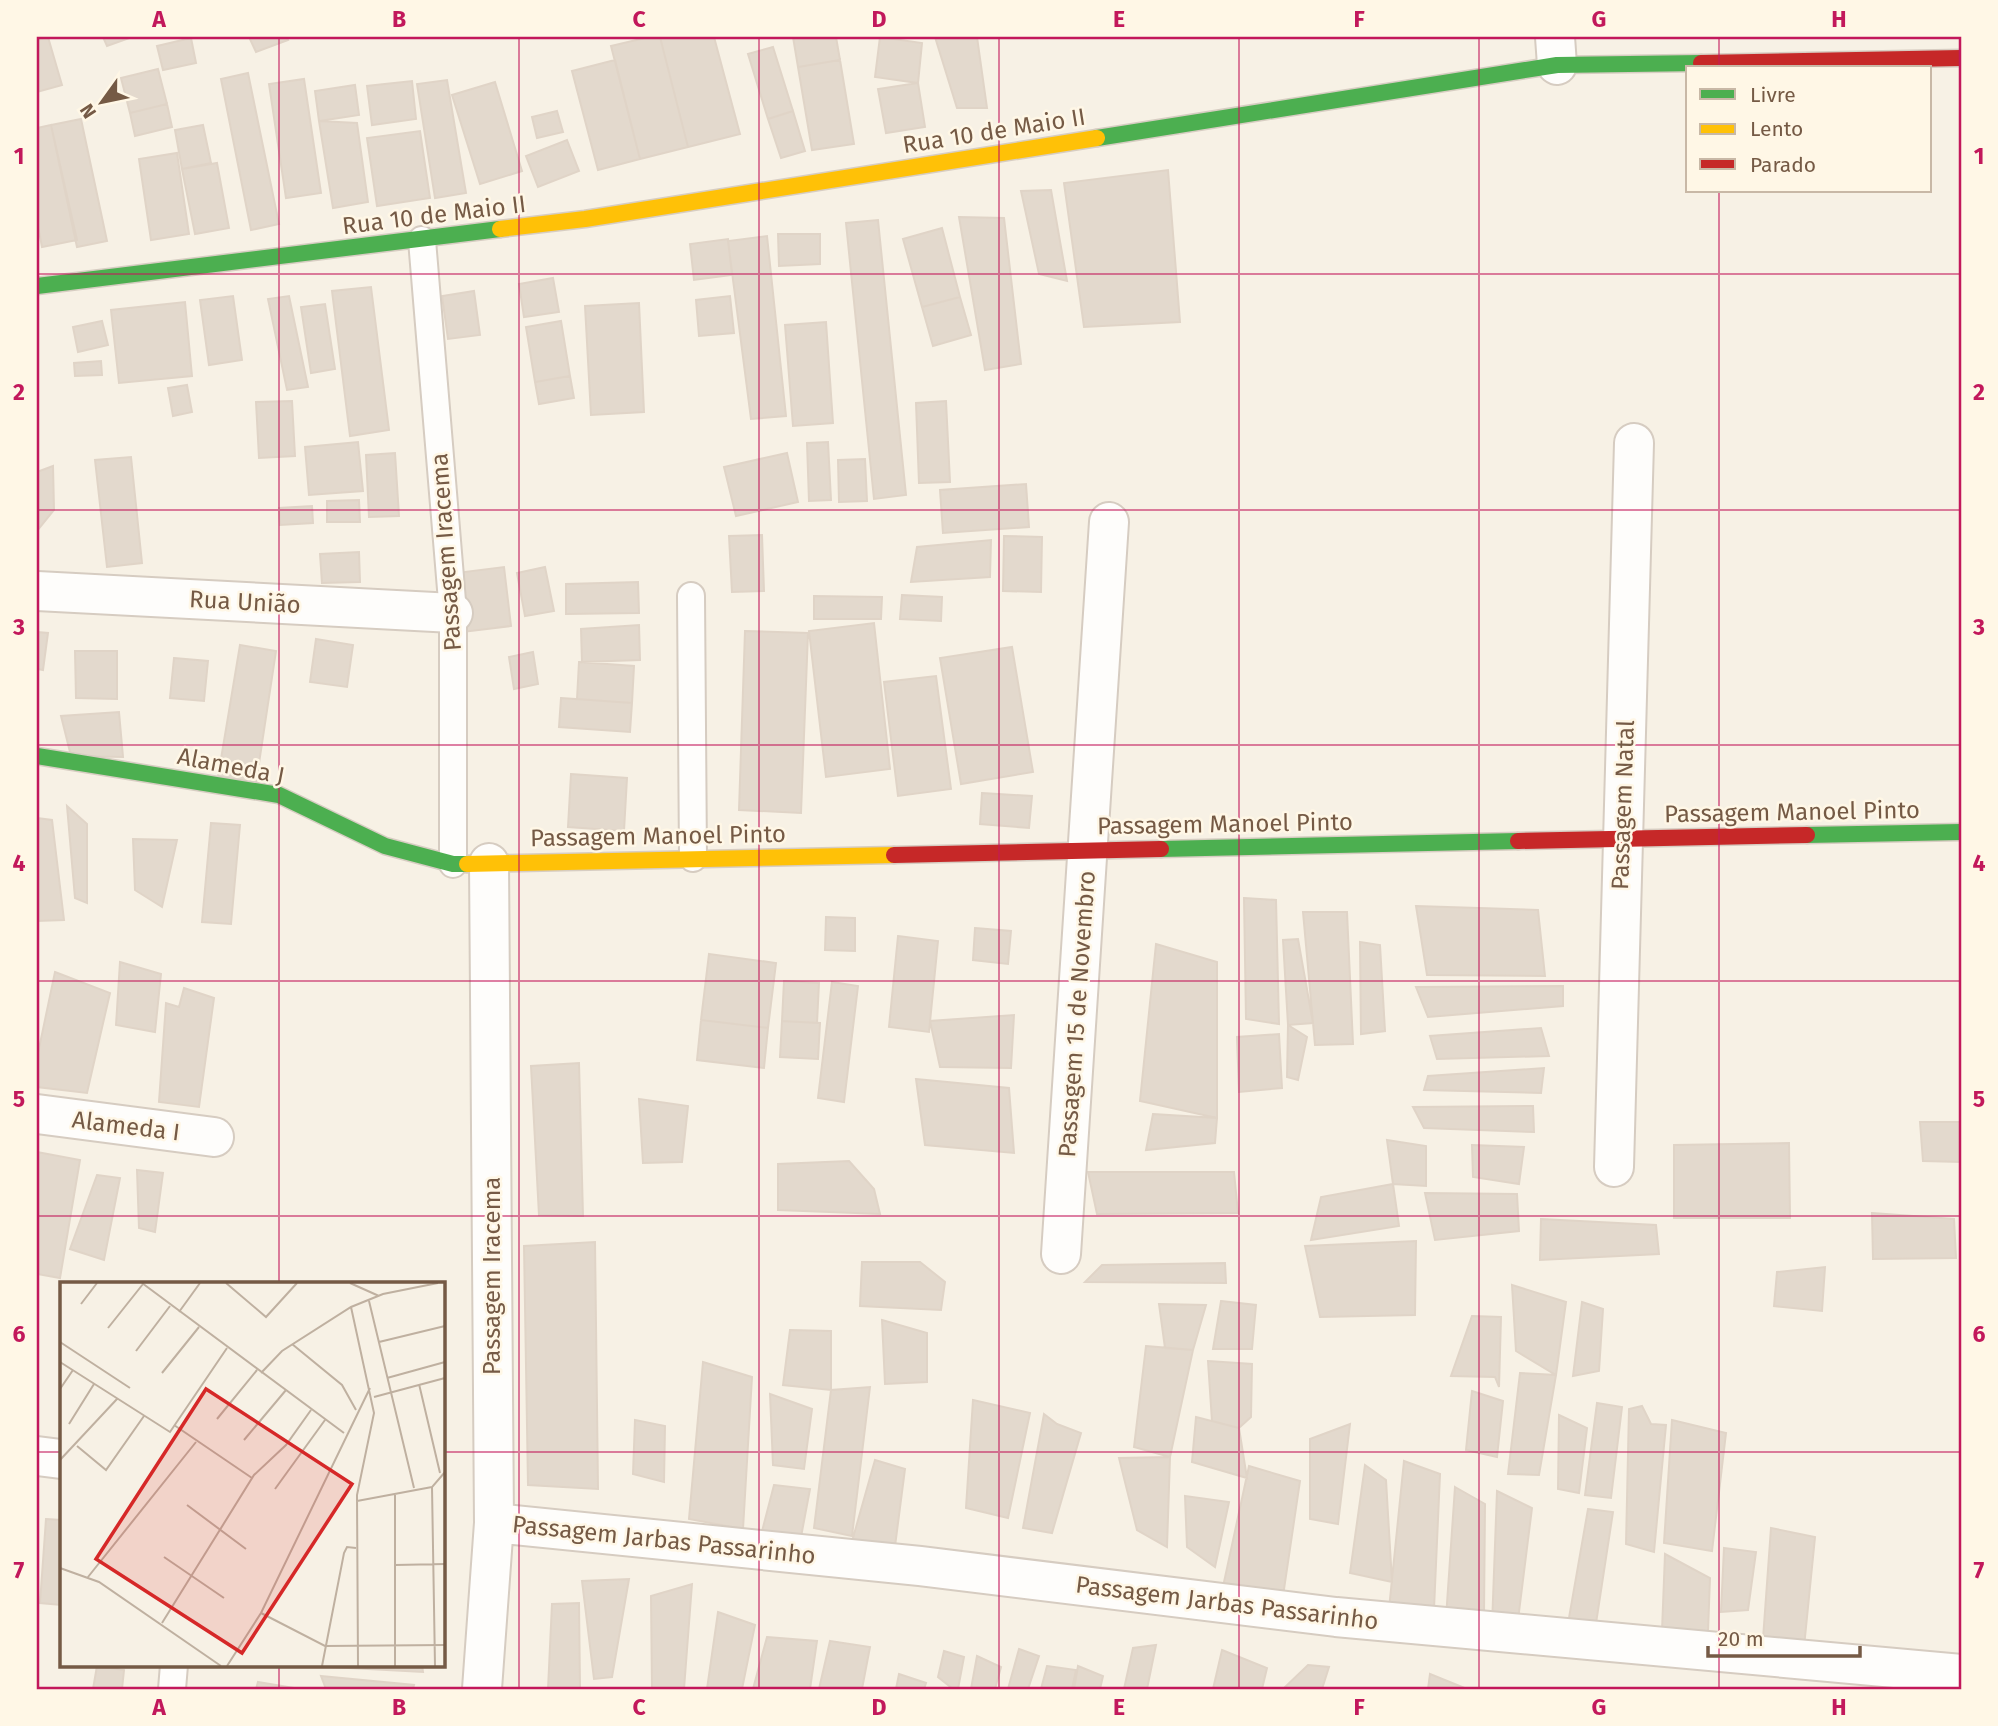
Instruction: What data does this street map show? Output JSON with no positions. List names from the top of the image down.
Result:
{
  "streets": {
    "street": [
      "Rua 10 de Maio II",
      "Passagem Iracema",
      "Rua União",
      "Alameda J",
      "Passagem Natal",
      "Passagem Manoel Pinto",
      "Passagem 15 de Novembro",
      "Alameda I",
      "Passagem Jarbas Passarinho"
    ]
  },
  "crossings": [
    ["Rua 10 de Maio II", "Passagem Iracema"],
    ["Passagem Iracema", "Rua União"],
    ["Passagem Iracema", "Alameda J"],
    ["Passagem Iracema", "Passagem Manoel Pinto"],
    ["Passagem Iracema", "Passagem Jarbas Passarinho"],
    ["Alameda J", "Passagem Manoel Pinto"],
    ["Passagem Natal", "Passagem Manoel Pinto"],
    ["Passagem Manoel Pinto", "Passagem 15 de Novembro"]
  ],
  "legend": ["Livre", "Lento", "Parado"],
  "scale_bar": "20 m",
  "north": "bottom left",
  "grid": {
    "columns": [
      "A",
      "B",
      "C",
      "D",
      "E",
      "F",
      "G",
      "H"
    ],
    "rows": [
      "1",
      "2",
      "3",
      "4",
      "5",
      "6",
      "7"
    ]
  }
}
